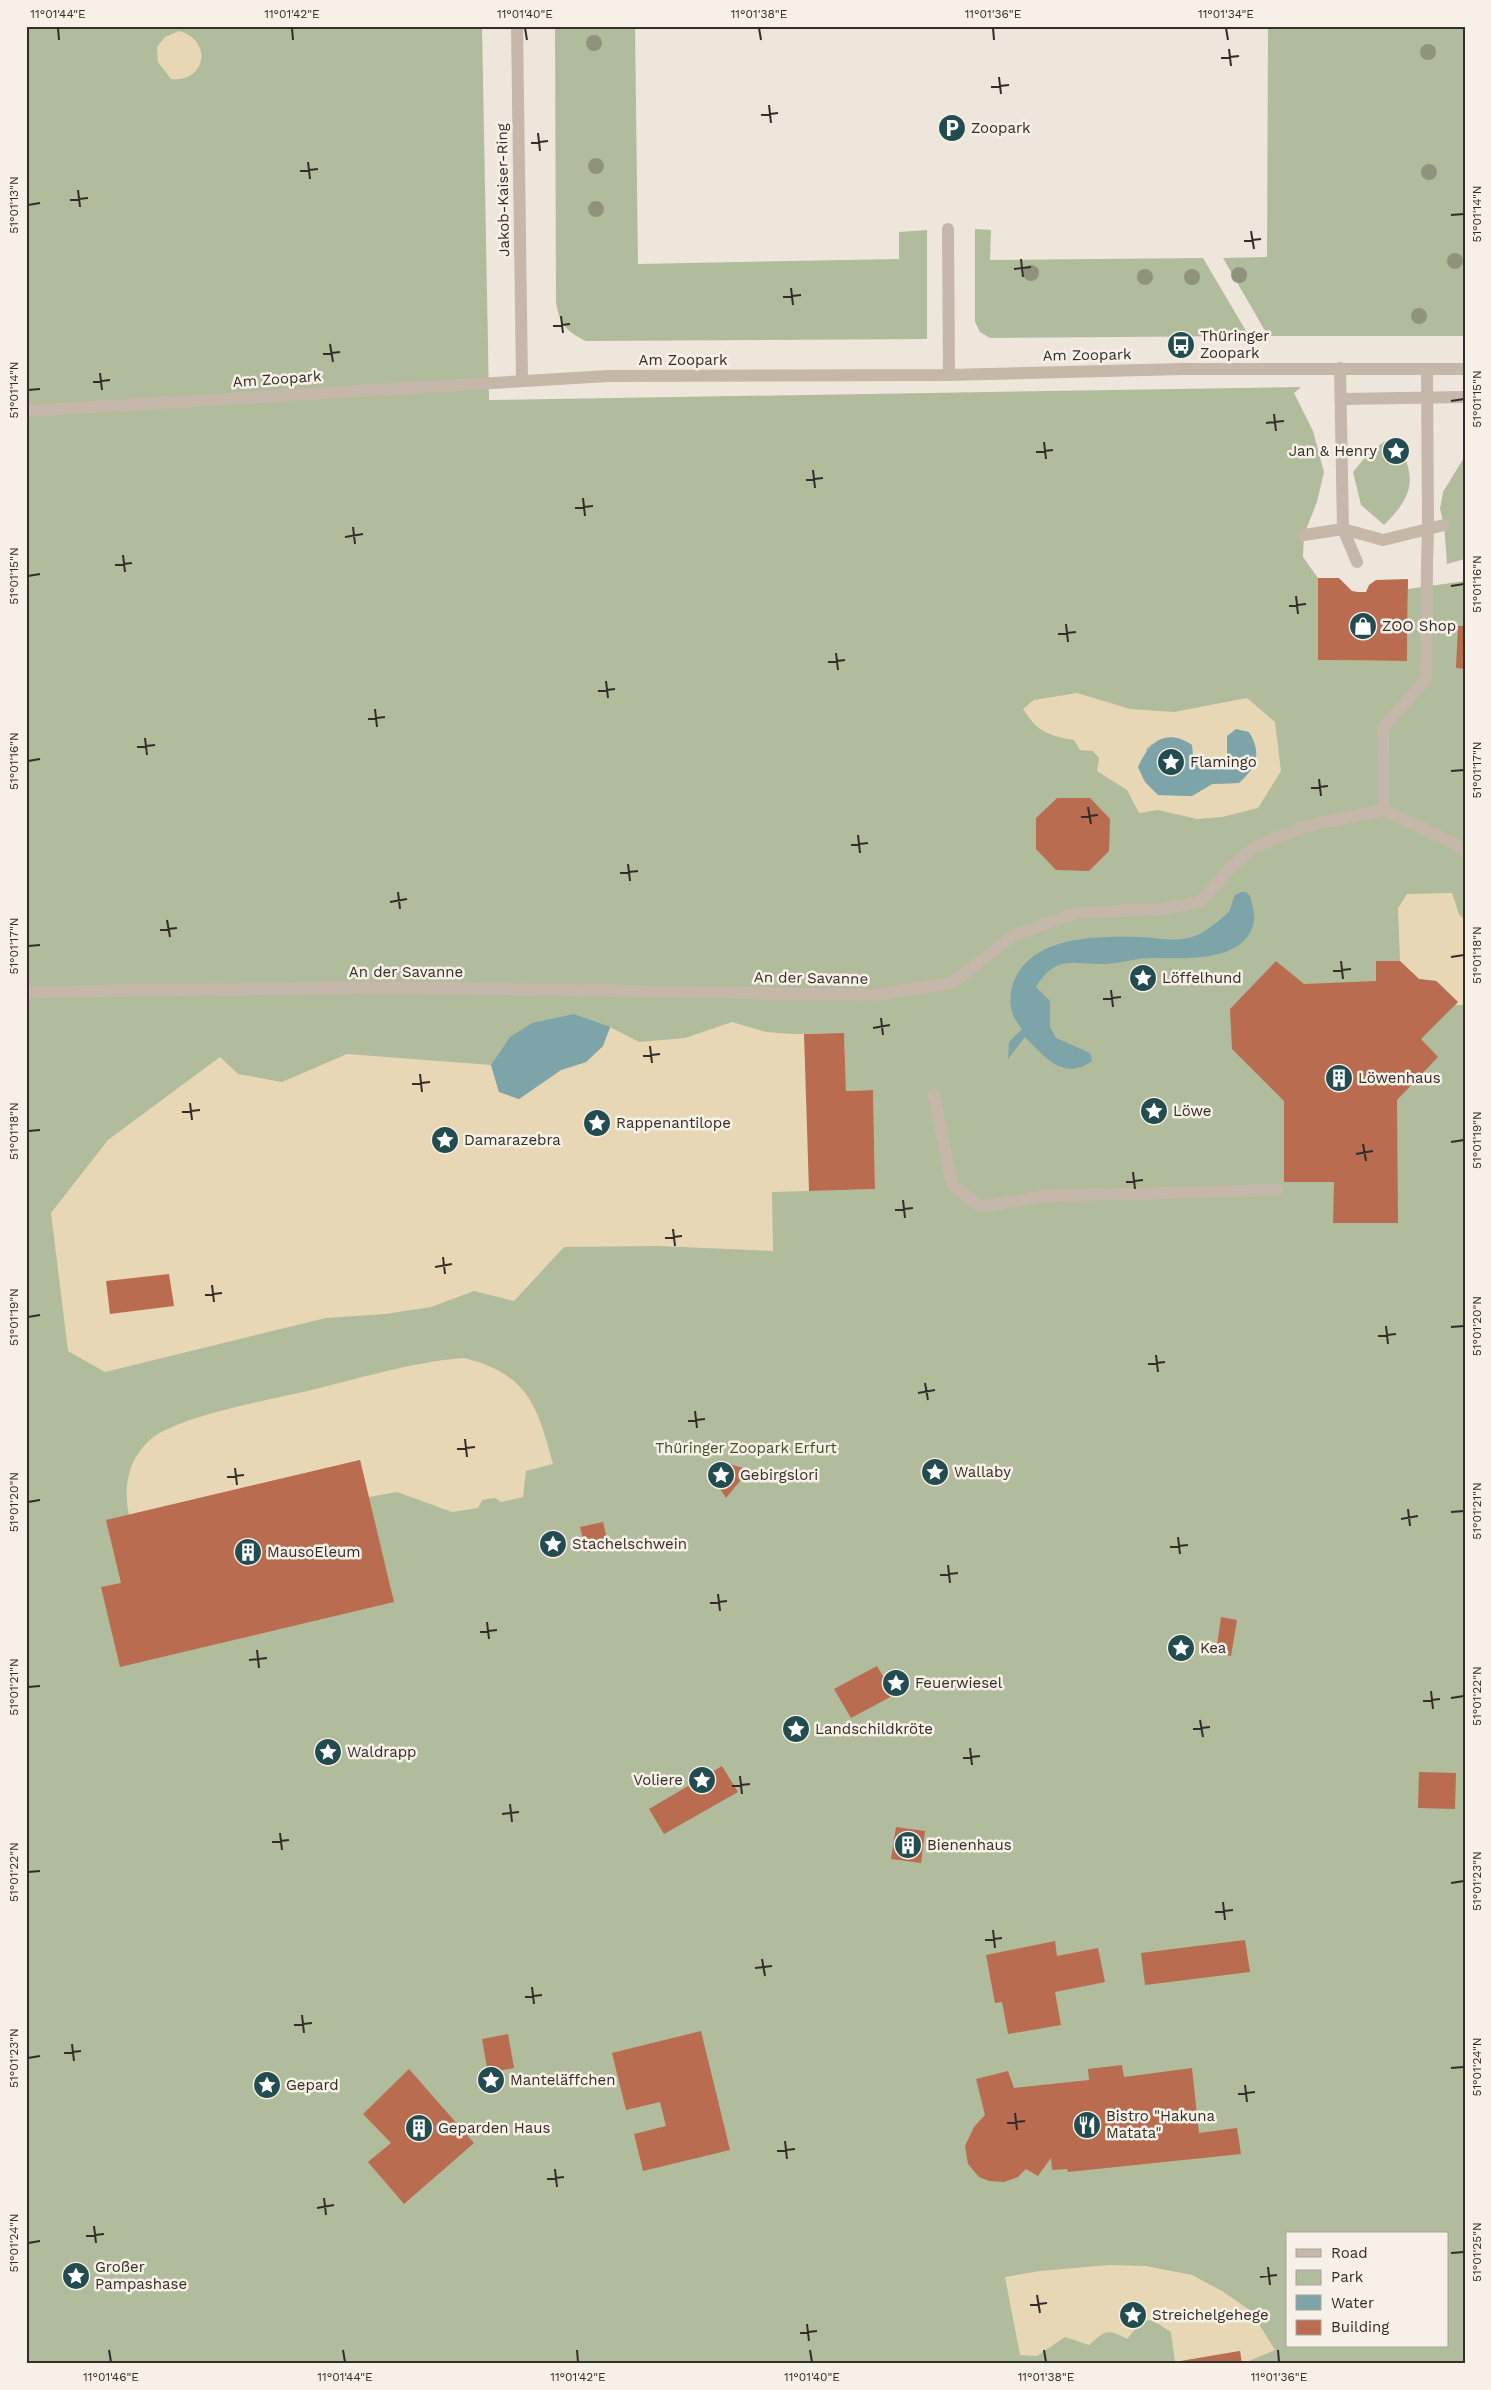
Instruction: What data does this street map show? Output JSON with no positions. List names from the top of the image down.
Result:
{
  "streets": {
    "street": ["Jakob-Kaiser-Ring", "Am Zoopark", "An der Savanne"]
  },
  "crossings": [
    ["Jakob-Kaiser-Ring", "Am Zoopark"]
  ],
  "parks": ["Thüringer Zoopark Erfurt"],
  "places": {
    "parking": ["Zoopark"],
    "bus stop": ["Thüringer Zoopark"],
    "place": [
      "Jan & Henry",
      "Flamingo",
      "Löffelhund",
      "Löwe",
      "Rappenantilope",
      "Damarazebra",
      "Wallaby",
      "Gebirgslori",
      "Stachelschwein",
      "Kea",
      "Feuerwiesel",
      "Landschildkröte",
      "Waldrapp",
      "Voliere",
      "Manteläffchen",
      "Gepard",
      "Großer Pampashase",
      "Streichelgehege"
    ],
    "shop": ["ZOO Shop"],
    "building": [
      "Löwenhaus",
      "MausoEleum",
      "Bienenhaus",
      "Geparden Haus"
    ],
    "restaurant": ["Bistro \"Hakuna Matata\""]
  },
  "legend": [
    "Road",
    "Park",
    "Water",
    "Building"
  ],
  "coordinates": [
    "11°01'44\"E",
    "11°01'42\"E",
    "11°01'40\"E",
    "11°01'38\"E",
    "11°01'36\"E",
    "11°01'34\"E",
    "51°01'13\"N",
    "51°01'14\"N",
    "51°01'15\"N",
    "51°01'16\"N",
    "51°01'17\"N",
    "51°01'18\"N",
    "51°01'19\"N",
    "51°01'20\"N",
    "51°01'21\"N",
    "51°01'22\"N",
    "51°01'23\"N",
    "51°01'24\"N",
    "51°01'25\"N",
    "11°01'46\"E"
  ]
}
